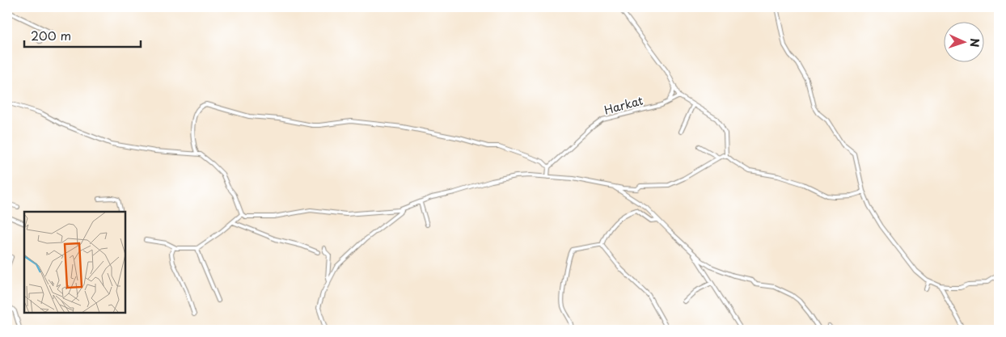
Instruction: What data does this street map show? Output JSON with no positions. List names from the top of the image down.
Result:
{
  "streets": {
    "street": ["Harkat"]
  },
  "scale_bar": "200 m",
  "north": "right"
}
